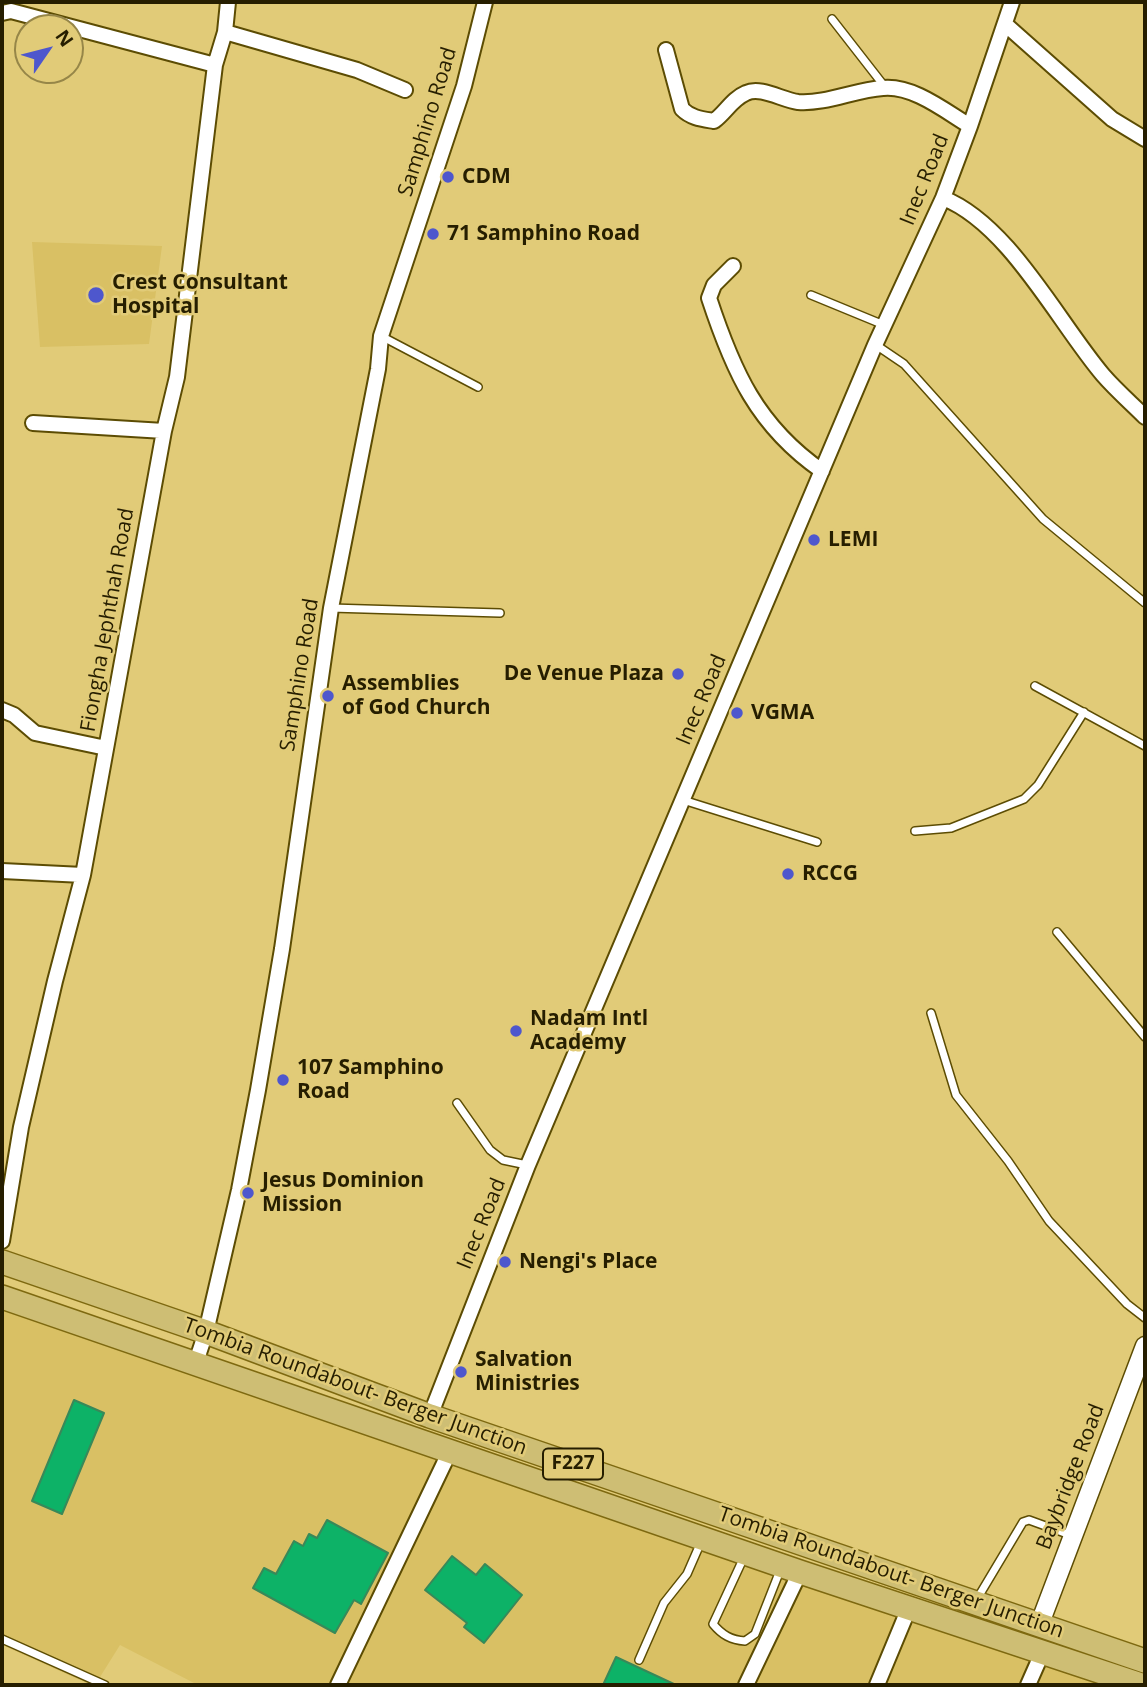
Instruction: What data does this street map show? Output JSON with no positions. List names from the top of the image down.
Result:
{
  "streets": {
    "main road": ["Tombia Roundabout- Berger Junction", "F227"],
    "street": [
      "Samphino Road",
      "Inec Road",
      "Fiongha Jephthah Road",
      "Baybridge Road"
    ]
  },
  "crossings": [
    ["Samphino Road", "Tombia Roundabout- Berger Junction"],
    ["Inec Road", "Tombia Roundabout- Berger Junction"],
    ["Tombia Roundabout- Berger Junction", "Baybridge Road"]
  ],
  "places": [
    "CDM",
    "71 Samphino Road",
    "Crest Consultant Hospital",
    "LEMI",
    "De Venue Plaza",
    "Assemblies of God Church",
    "VGMA",
    "RCCG",
    "Nadam Intl Academy",
    "107 Samphino Road",
    "Jesus Dominion Mission",
    "Nengi's Place",
    "Salvation Ministries"
  ],
  "north": "top right"
}
